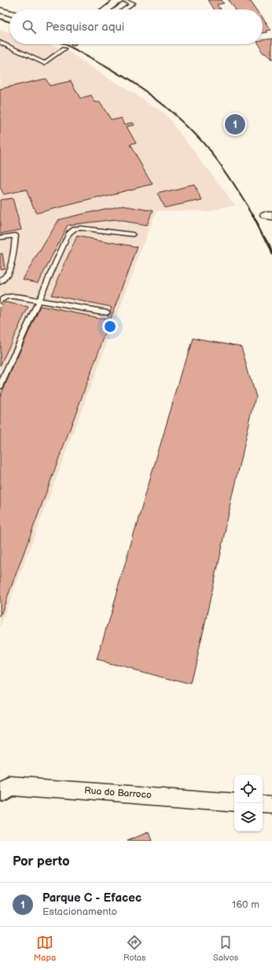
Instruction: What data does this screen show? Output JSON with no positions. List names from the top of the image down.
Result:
{
  "streets": {
    "street": ["Rua do Barroco"]
  },
  "page": {
    "search": "Pesquisar aqui",
    "pins": "1",
    "heading": "Por perto",
    "list": [
      {
        "mark": "1",
        "name": "Parque C - Efacec",
        "note": "Estacionamento",
        "value": "160 m"
      }
    ],
    "nav": ["Mapa", "Rotas", "Salvos"]
  }
}
